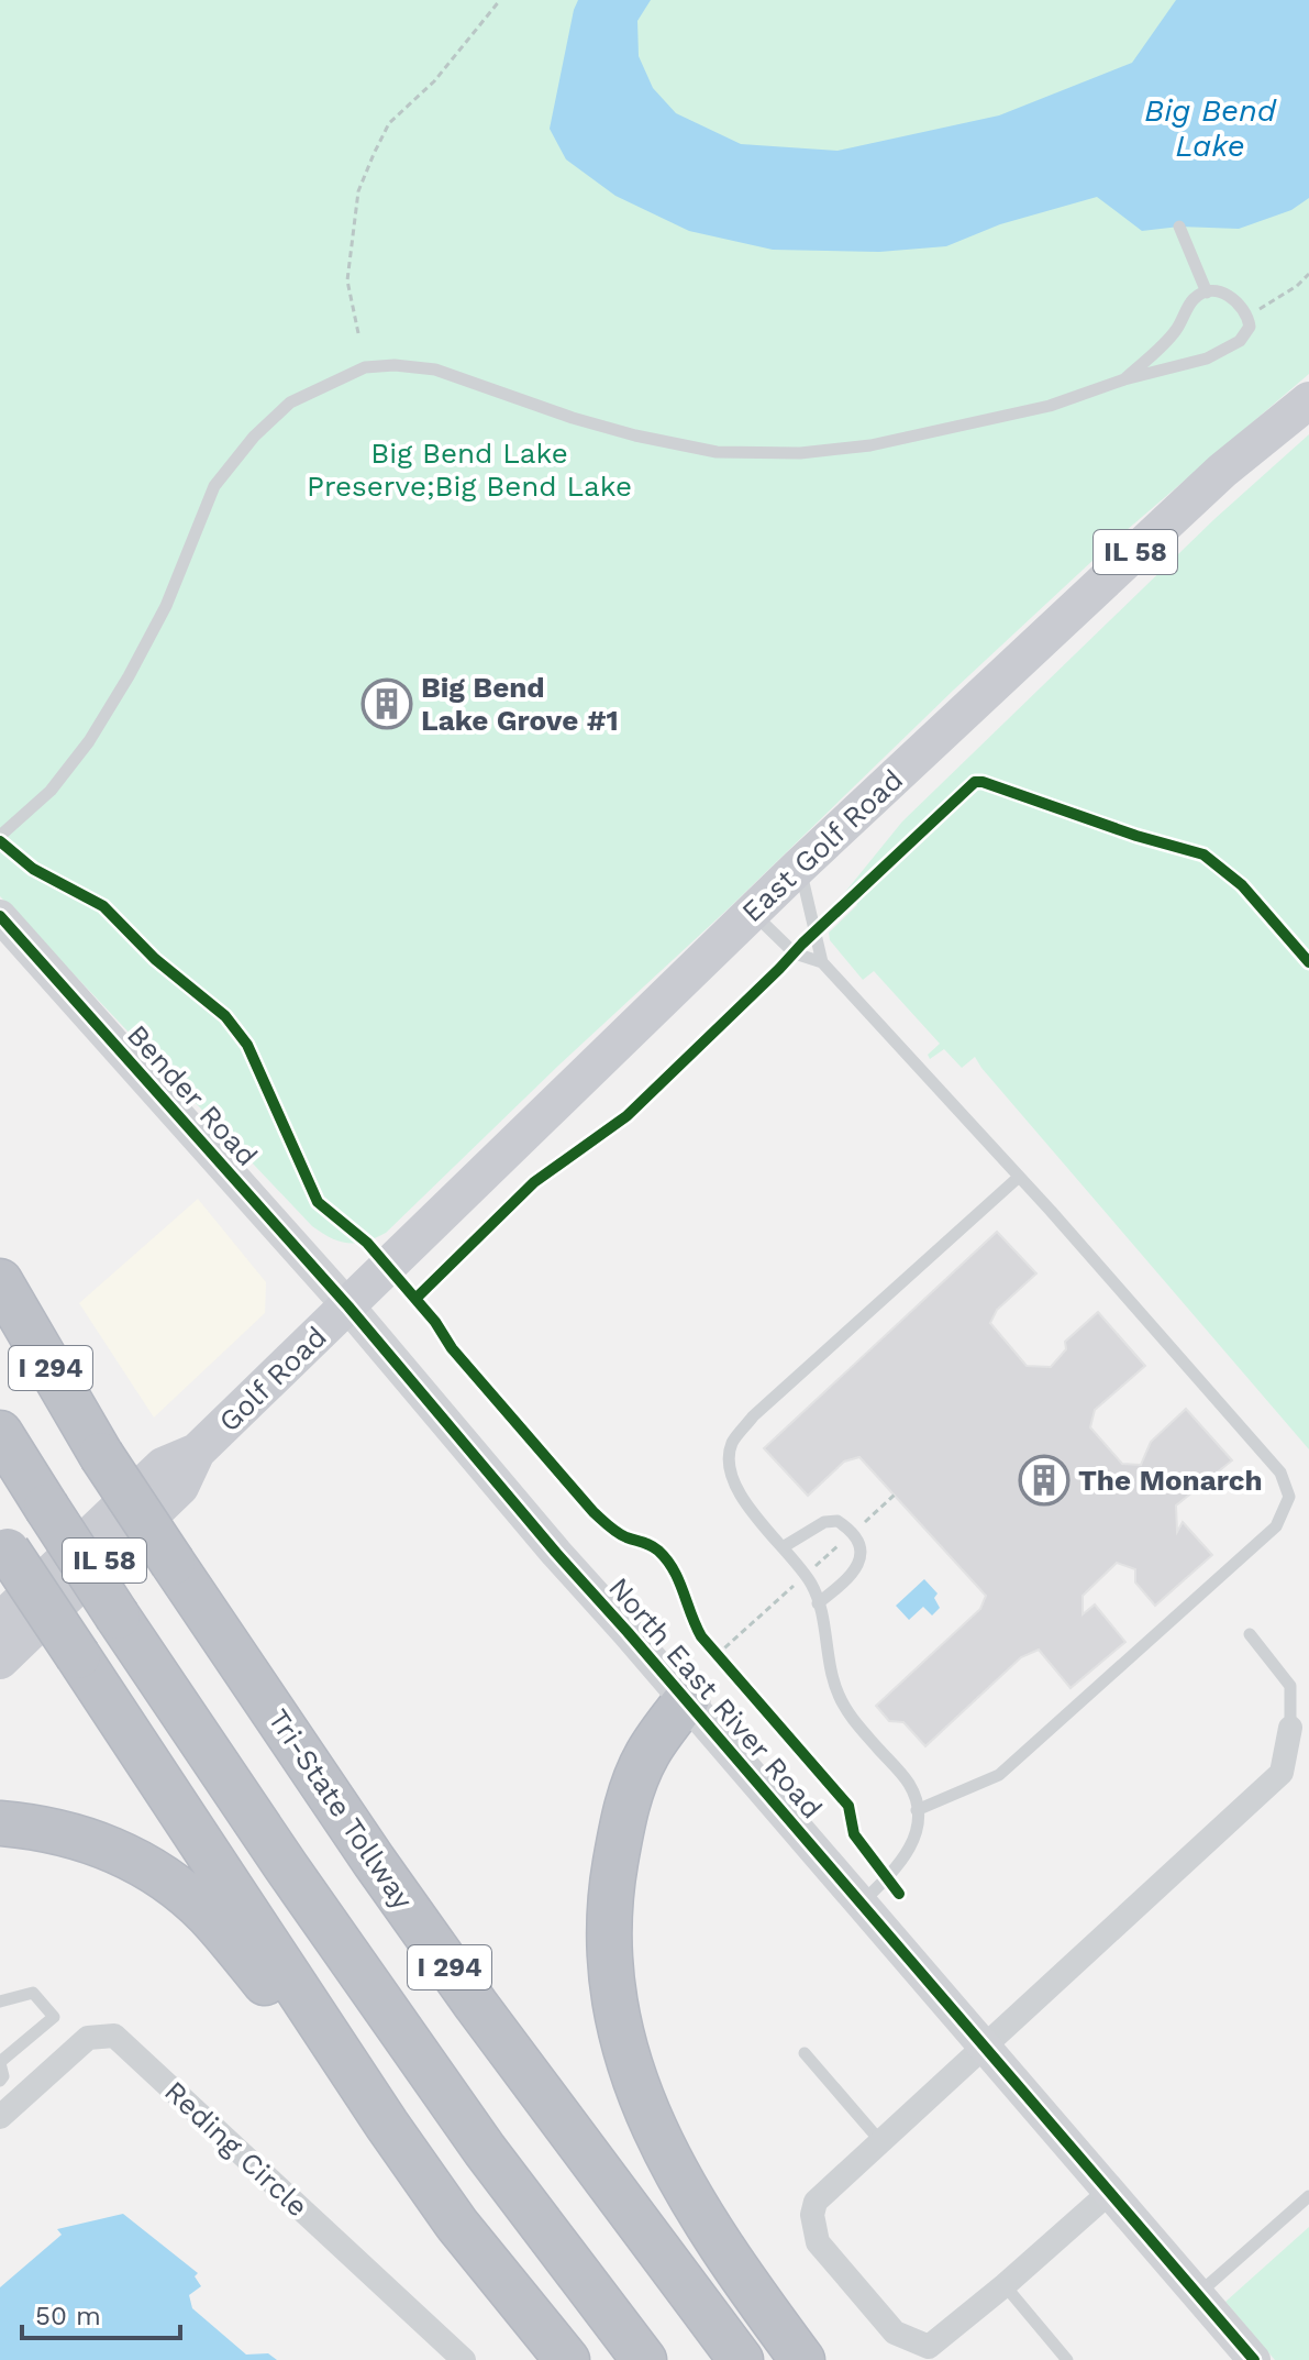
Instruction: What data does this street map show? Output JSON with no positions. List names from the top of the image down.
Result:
{
  "streets": {
    "highway": ["I 294", "Tri-State Tollway"],
    "main road": ["IL 58", "East Golf Road", "Golf Road"],
    "street": ["Bender Road", "North East River Road", "Reding Circle"]
  },
  "crossings": [
    ["East Golf Road", "Bender Road"],
    ["East Golf Road", "Golf Road"],
    ["East Golf Road", "North East River Road"],
    ["Bender Road", "Golf Road"],
    ["Bender Road", "North East River Road"],
    ["Golf Road", "North East River Road"]
  ],
  "water": ["Big Bend Lake"],
  "parks": ["Big Bend Lake Preserve;Big Bend Lake"],
  "places": {
    "building": ["Big Bend Lake Grove #1", "The Monarch"]
  },
  "scale_bar": "50 m"
}
